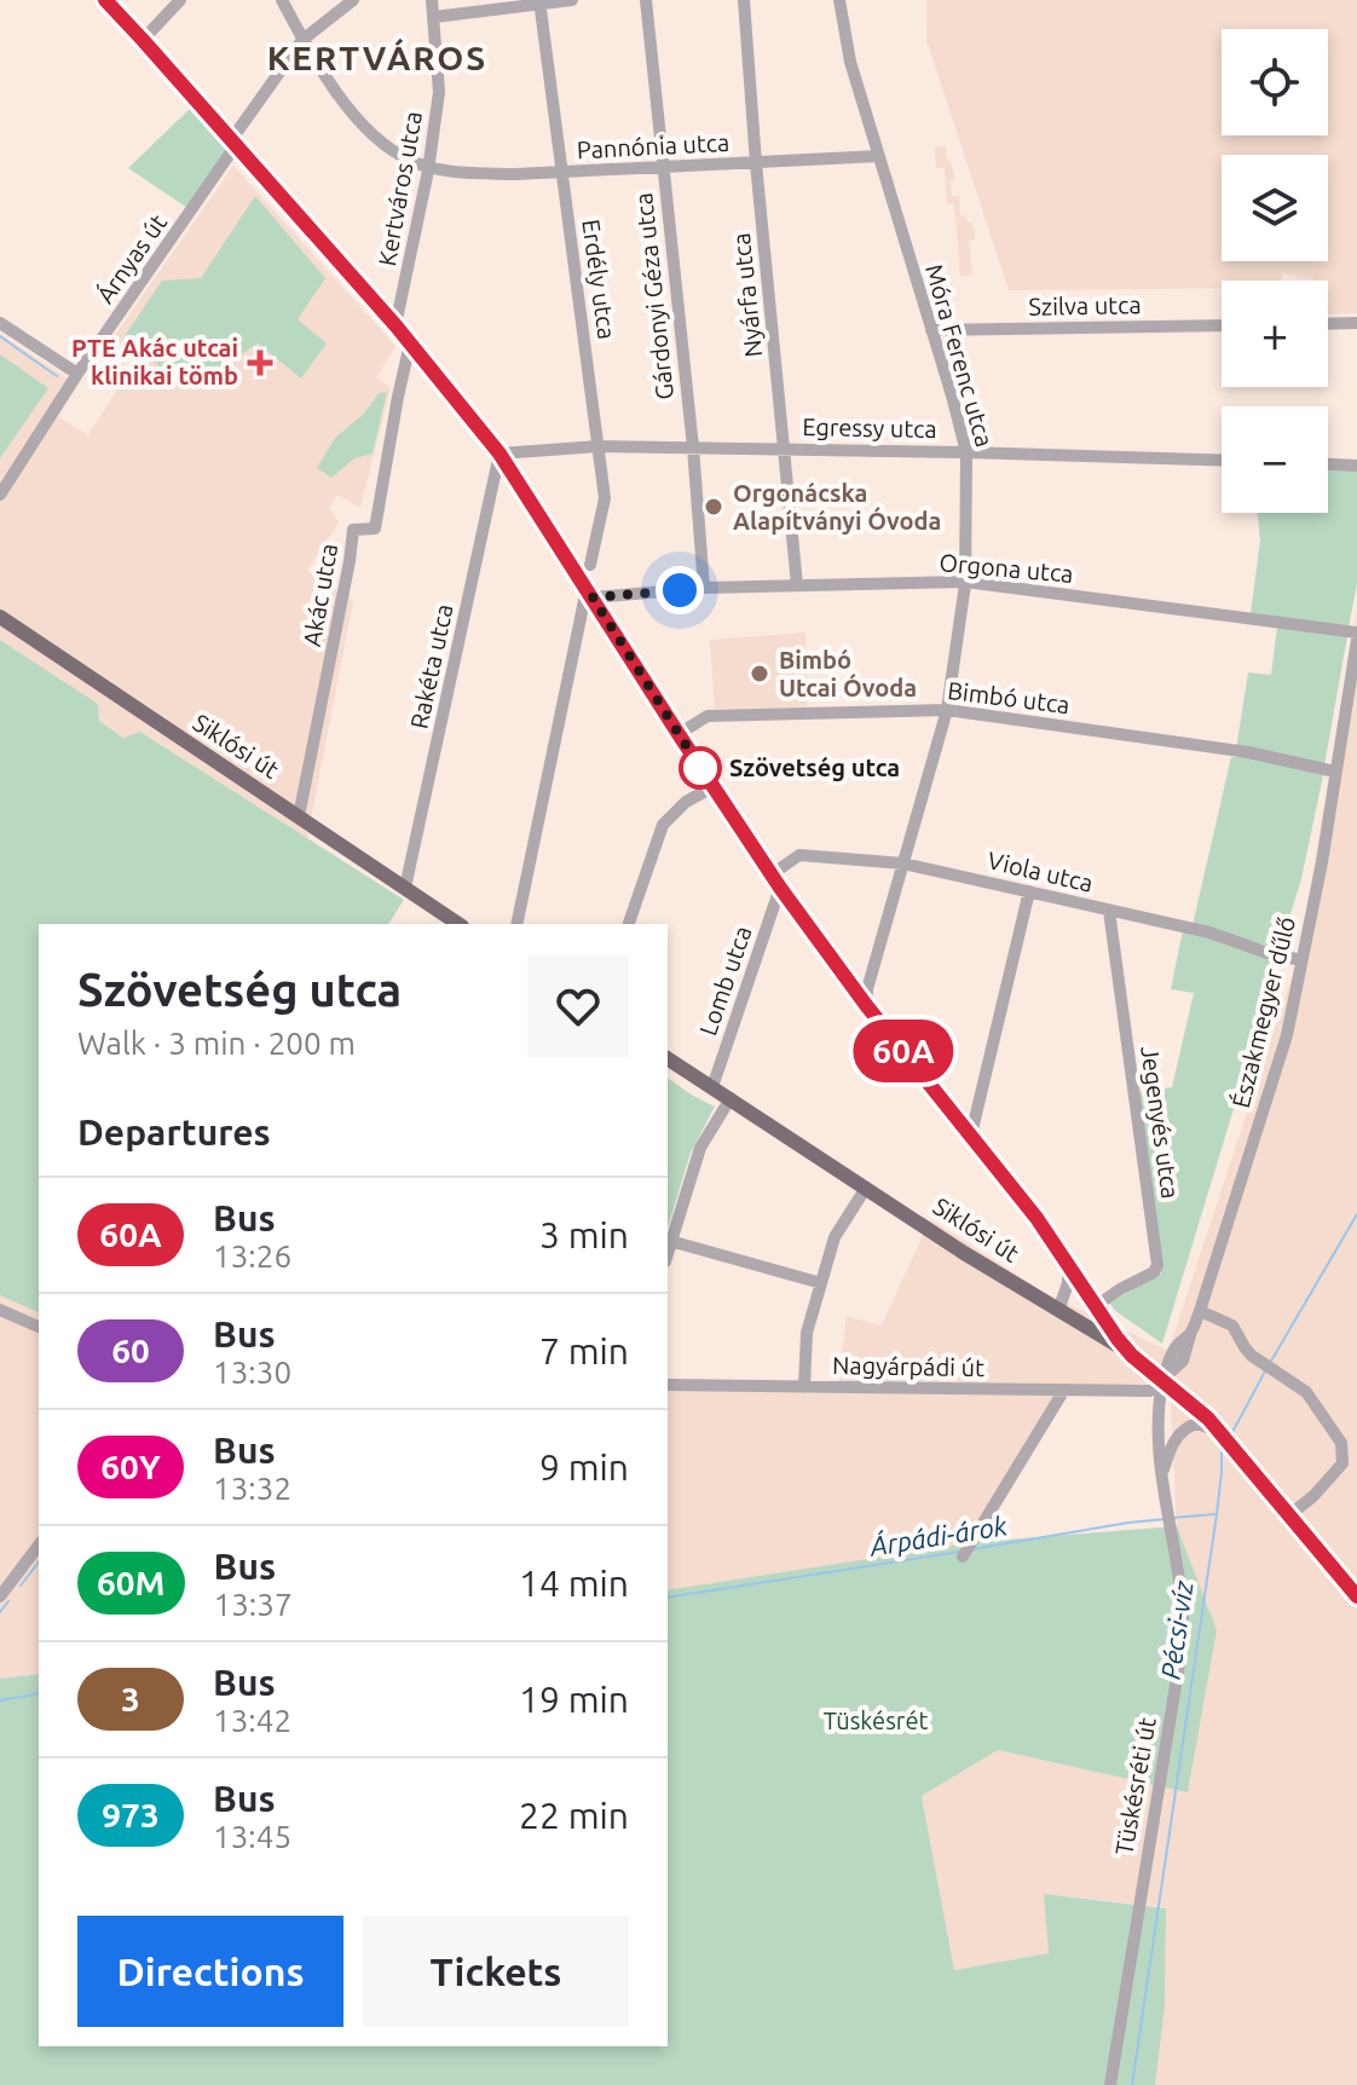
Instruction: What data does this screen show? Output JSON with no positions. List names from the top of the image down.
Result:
{
  "streets": {
    "main road": ["Siklósi út"],
    "street": [
      "Pannónia utca",
      "Kertváros utca",
      "Árnyas út",
      "Erdély utca",
      "Nyárfa utca",
      "Gárdonyi Géza utca",
      "Szilva utca",
      "Móra Ferenc utca",
      "Egressy utca",
      "Orgona utca",
      "Akác utca",
      "Rakéta utca",
      "Bimbó utca",
      "Viola utca",
      "Lomb utca",
      "Északmegyer dűlő",
      "Jegenyés utca",
      "Nagyárpádi út",
      "Tüskésréti út"
    ]
  },
  "crossings": [
    ["Pannónia utca", "Kertváros utca"],
    ["Pannónia utca", "Árnyas út"],
    ["Pannónia utca", "Erdély utca"],
    ["Pannónia utca", "Nyárfa utca"],
    ["Pannónia utca", "Gárdonyi Géza utca"],
    ["Pannónia utca", "Móra Ferenc utca"],
    ["Erdély utca", "Egressy utca"],
    ["Nyárfa utca", "Egressy utca"],
    ["Nyárfa utca", "Orgona utca"],
    ["Gárdonyi Géza utca", "Egressy utca"],
    ["Gárdonyi Géza utca", "Orgona utca"],
    ["Szilva utca", "Móra Ferenc utca"],
    ["Móra Ferenc utca", "Egressy utca"],
    ["Móra Ferenc utca", "Orgona utca"],
    ["Móra Ferenc utca", "Bimbó utca"],
    ["Móra Ferenc utca", "Viola utca"],
    ["Egressy utca", "Rakéta utca"],
    ["Orgona utca", "Északmegyer dűlő"],
    ["Akác utca", "Siklósi út"],
    ["Rakéta utca", "Siklósi út"],
    ["Bimbó utca", "Északmegyer dűlő"],
    ["Siklósi út", "Lomb utca"],
    ["Siklósi út", "Északmegyer dűlő"],
    ["Siklósi út", "Tüskésréti út"],
    ["Viola utca", "Északmegyer dűlő"],
    ["Viola utca", "Jegenyés utca"],
    ["Északmegyer dűlő", "Tüskésréti út"]
  ],
  "districts": ["KERTVÁROS"],
  "water": ["Árpádi-árok", "Pécsi-víz"],
  "parks": ["Tüskésrét"],
  "places": {
    "health": ["PTE Akác utcai klinikai tömb"],
    "other": ["Orgonácska Alapítványi Óvoda", "Bimbó Utcai Óvoda", "Szövetség utca"]
  },
  "lines": ["bus line 60A"],
  "page": {
    "on_map": "60A",
    "map_buttons": ["+", "−"],
    "heading": [
      ["Szövetség utca", "Walk · 3 min · 200 m"],
      "Departures"
    ],
    "list": [
      {
        "mark": "60A",
        "name": "Bus",
        "note": "13:26",
        "value": "3 min"
      },
      {
        "mark": "60",
        "name": "Bus",
        "note": "13:30",
        "value": "7 min"
      },
      {
        "mark": "60Y",
        "name": "Bus",
        "note": "13:32",
        "value": "9 min"
      },
      {
        "mark": "60M",
        "name": "Bus",
        "note": "13:37",
        "value": "14 min"
      },
      {
        "mark": "3",
        "name": "Bus",
        "note": "13:42",
        "value": "19 min"
      },
      {
        "mark": "973",
        "name": "Bus",
        "note": "13:45",
        "value": "22 min"
      }
    ],
    "buttons": ["Directions", "Tickets"]
  }
}
